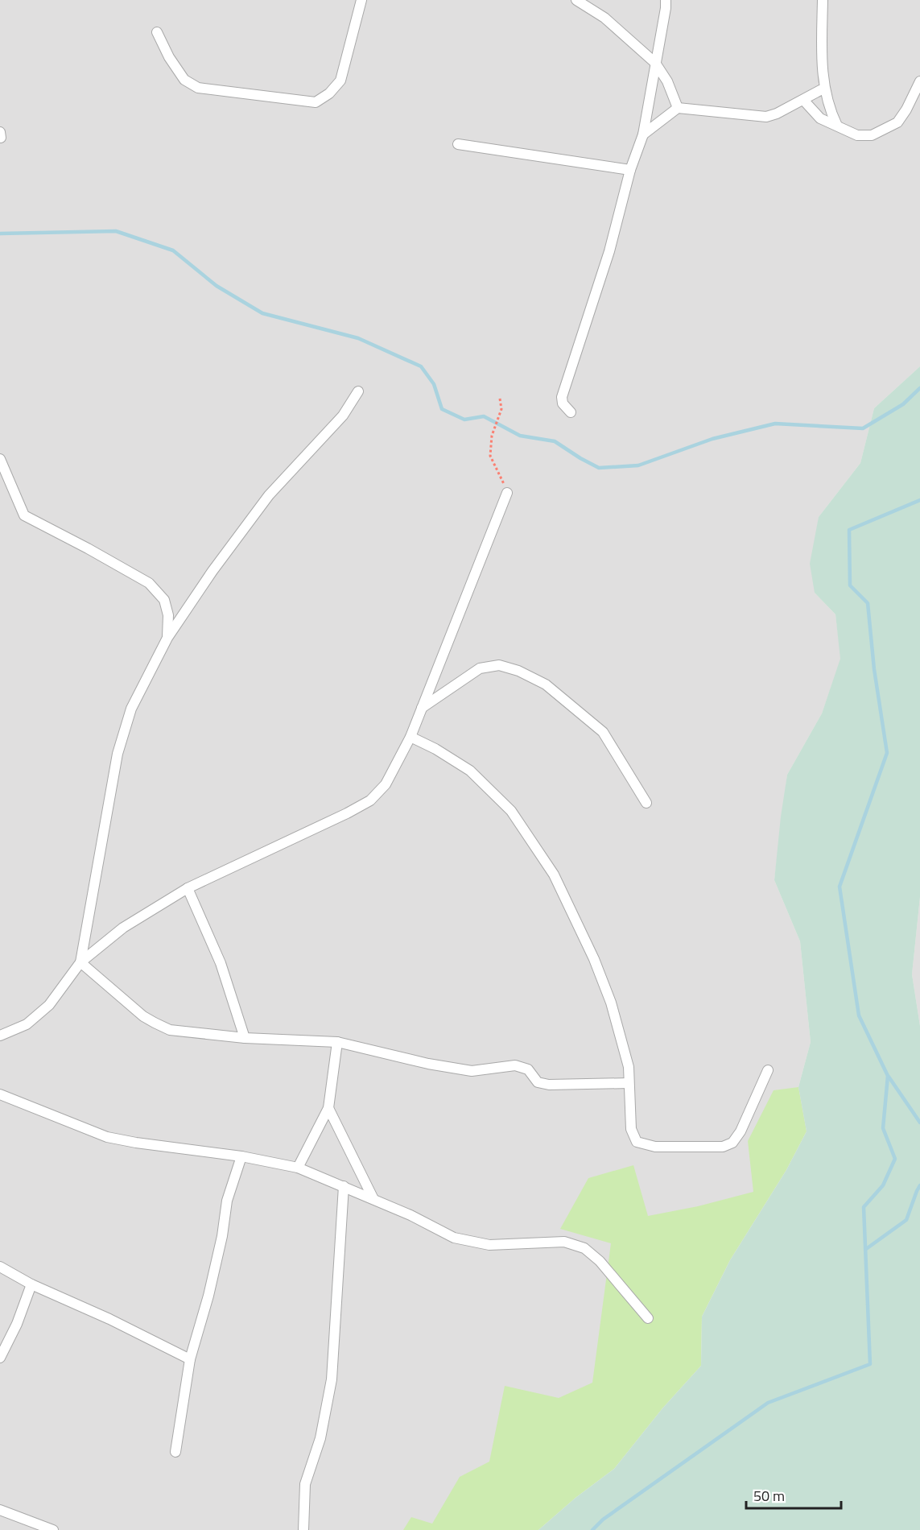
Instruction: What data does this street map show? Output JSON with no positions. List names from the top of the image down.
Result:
{
  "scale_bar": "50 m"
}
